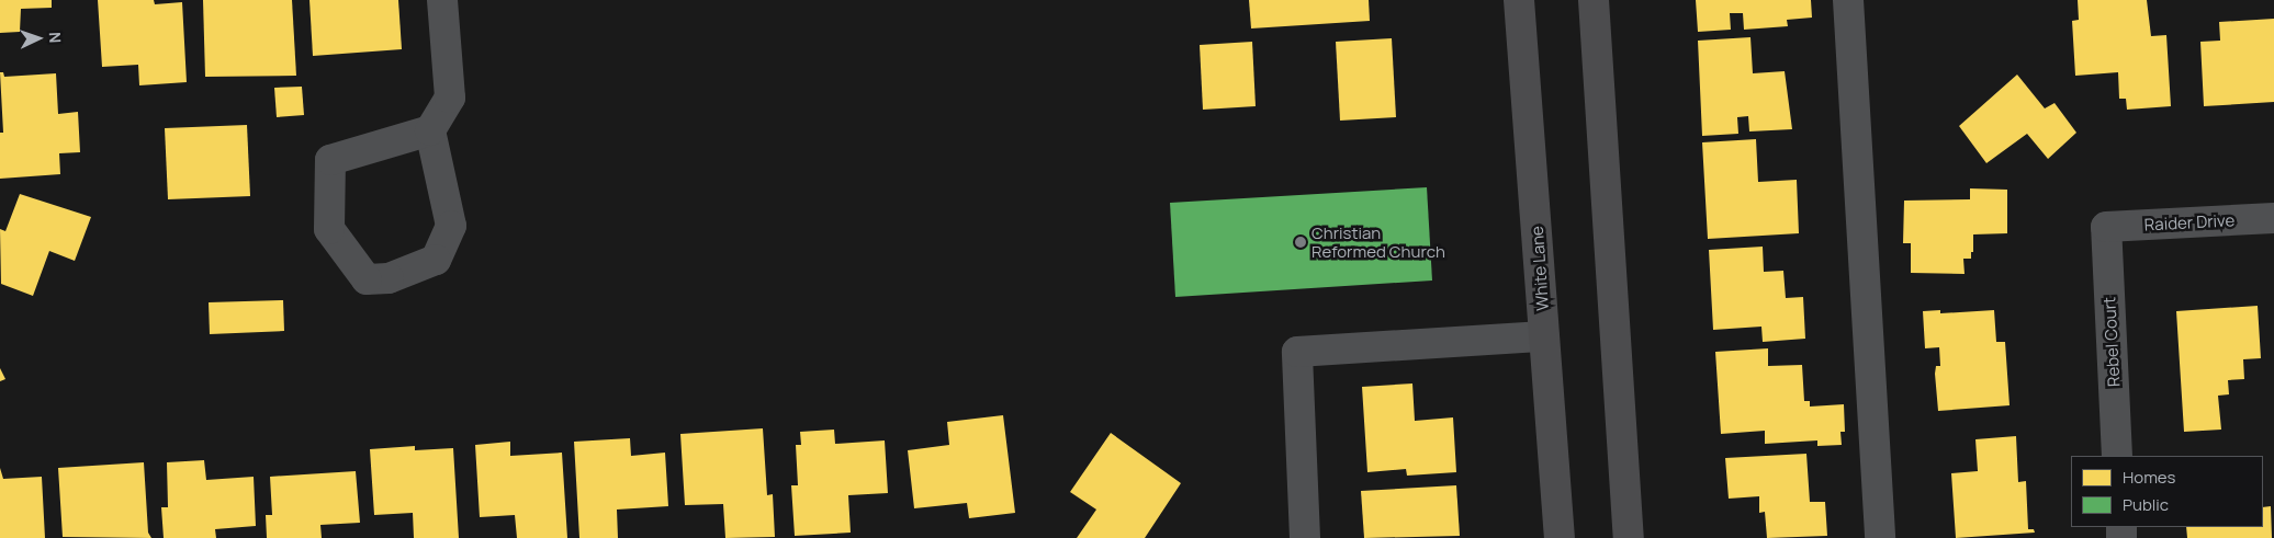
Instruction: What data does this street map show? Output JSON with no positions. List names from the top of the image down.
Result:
{
  "streets": {
    "main road": ["White Lane"],
    "street": ["Raider Drive", "Rebel Court"]
  },
  "crossings": [
    ["Raider Drive", "Rebel Court"]
  ],
  "places": ["Christian Reformed Church"],
  "legend": ["Homes", "Public"],
  "north": "right"
}
